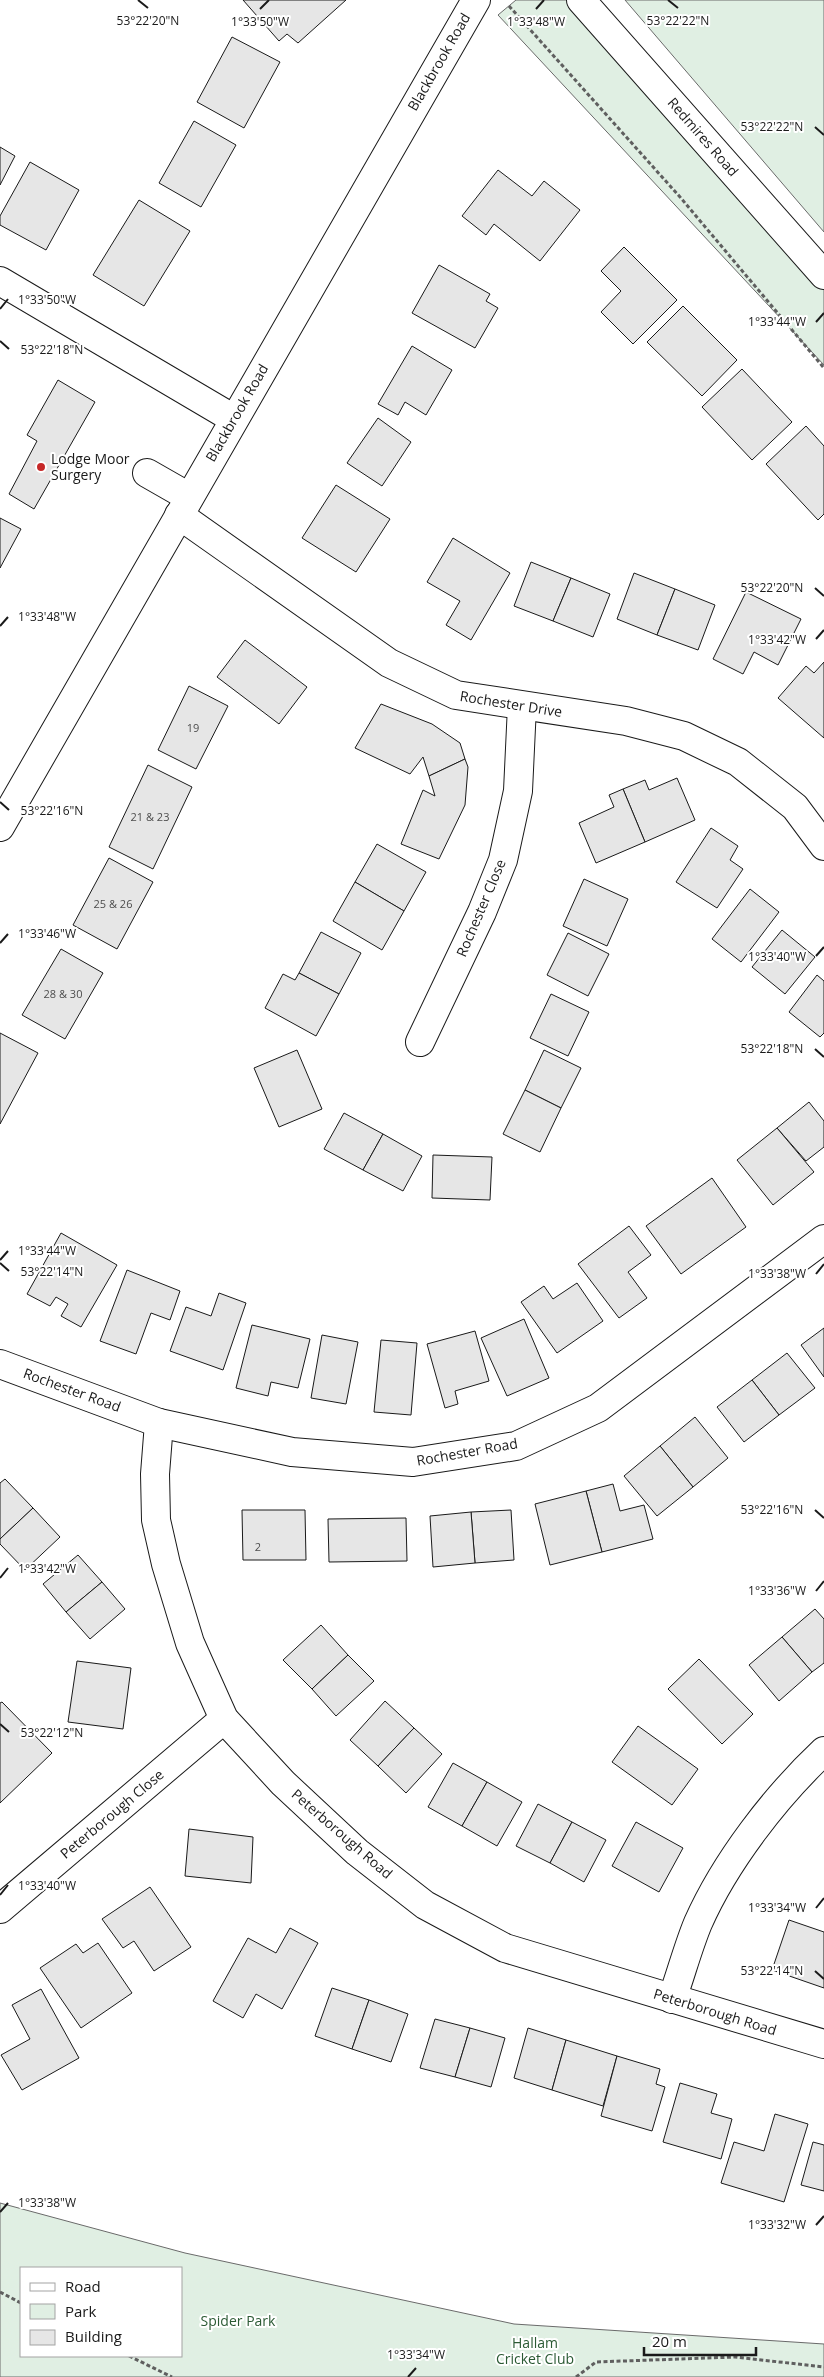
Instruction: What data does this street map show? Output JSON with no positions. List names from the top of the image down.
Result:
{
  "streets": {
    "street": [
      "Blackbrook Road",
      "Redmires Road",
      "Rochester Drive",
      "Rochester Close",
      "Rochester Road",
      "Peterborough Close",
      "Peterborough Road"
    ]
  },
  "crossings": [
    ["Blackbrook Road", "Rochester Drive"],
    ["Rochester Drive", "Rochester Close"],
    ["Rochester Road", "Peterborough Road"],
    ["Peterborough Close", "Peterborough Road"]
  ],
  "parks": ["Spider Park", "Hallam Cricket Club"],
  "places": ["Lodge Moor Surgery"],
  "house_numbers": [
    "19",
    "21 & 23",
    "25 & 26",
    "28 & 30",
    "2"
  ],
  "legend": ["Road", "Park", "Building"],
  "scale_bar": "20 m",
  "coordinates": [
    "53°22'20\"N",
    "53°22'22\"N",
    "1°33'50\"W",
    "1°33'48\"W",
    "1°33'44\"W",
    "53°22'18\"N",
    "1°33'42\"W",
    "53°22'16\"N",
    "1°33'46\"W",
    "1°33'40\"W",
    "53°22'14\"N",
    "1°33'38\"W",
    "1°33'36\"W",
    "53°22'12\"N",
    "1°33'34\"W",
    "1°33'32\"W"
  ]
}
